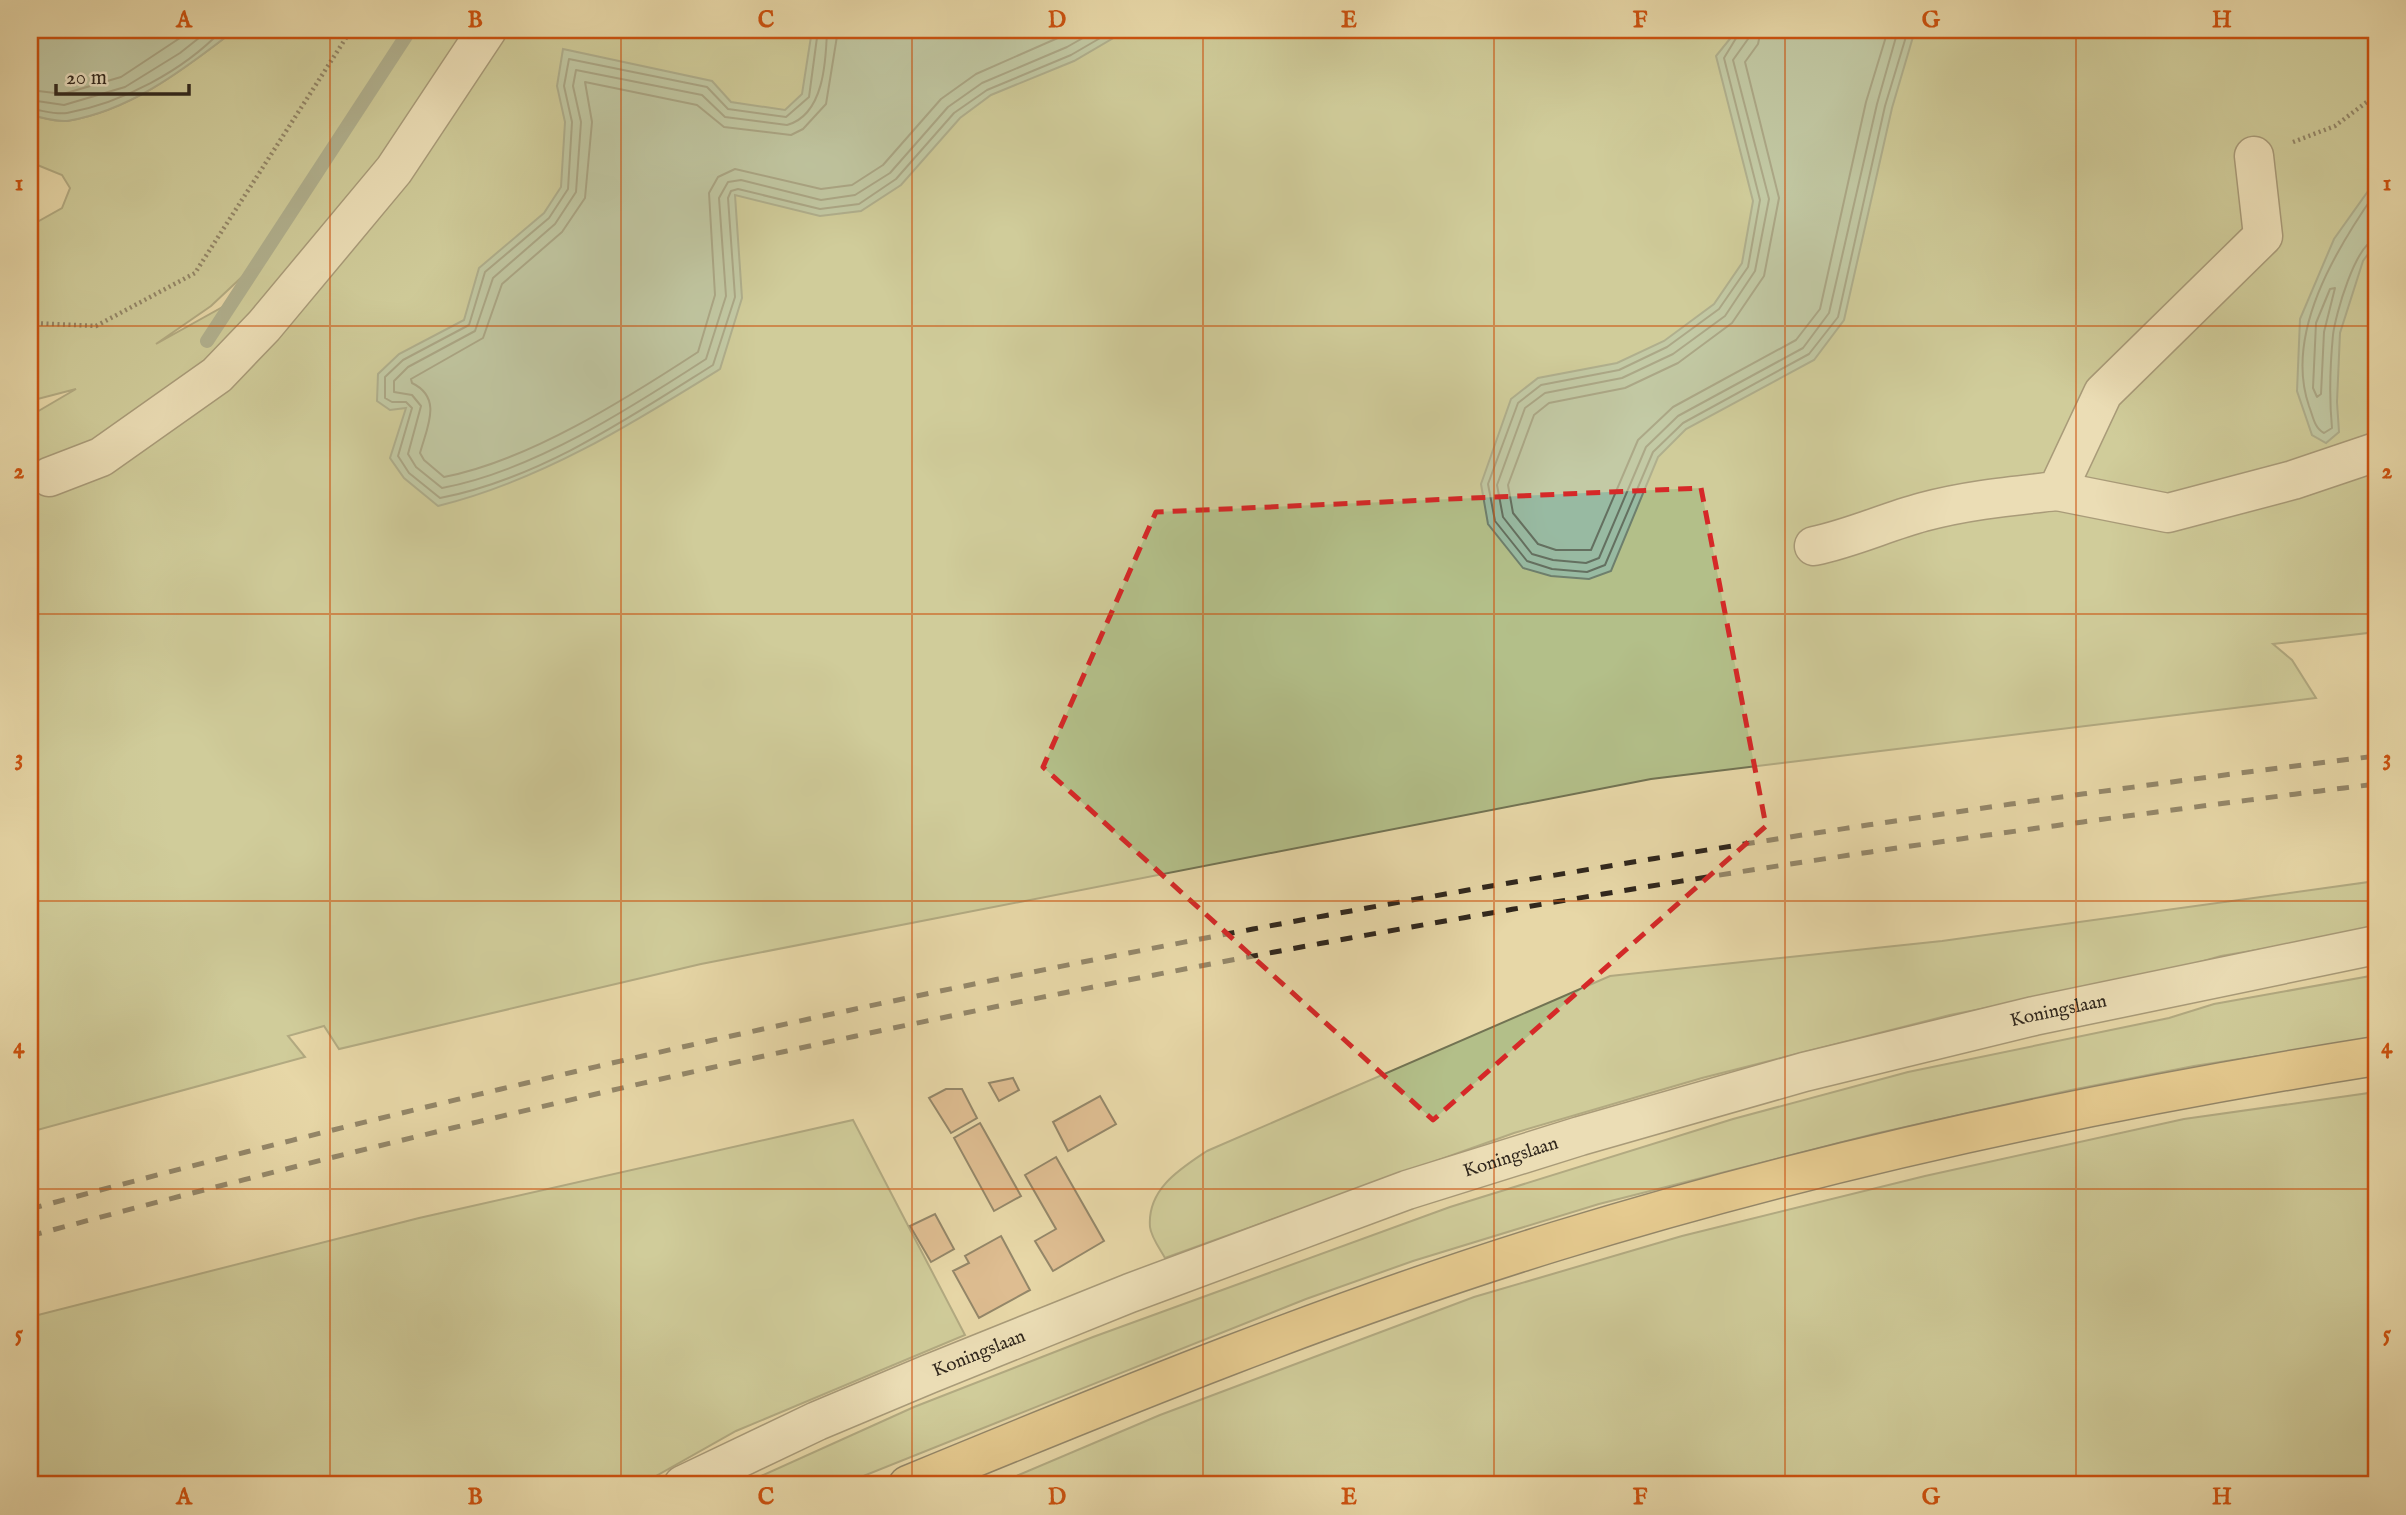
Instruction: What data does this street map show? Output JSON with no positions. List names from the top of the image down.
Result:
{
  "streets": {
    "street": ["Koningslaan"]
  },
  "scale_bar": "20 m",
  "grid": {
    "columns": [
      "A",
      "B",
      "C",
      "D",
      "E",
      "F",
      "G",
      "H"
    ],
    "rows": [
      "1",
      "2",
      "3",
      "4",
      "5"
    ]
  }
}
